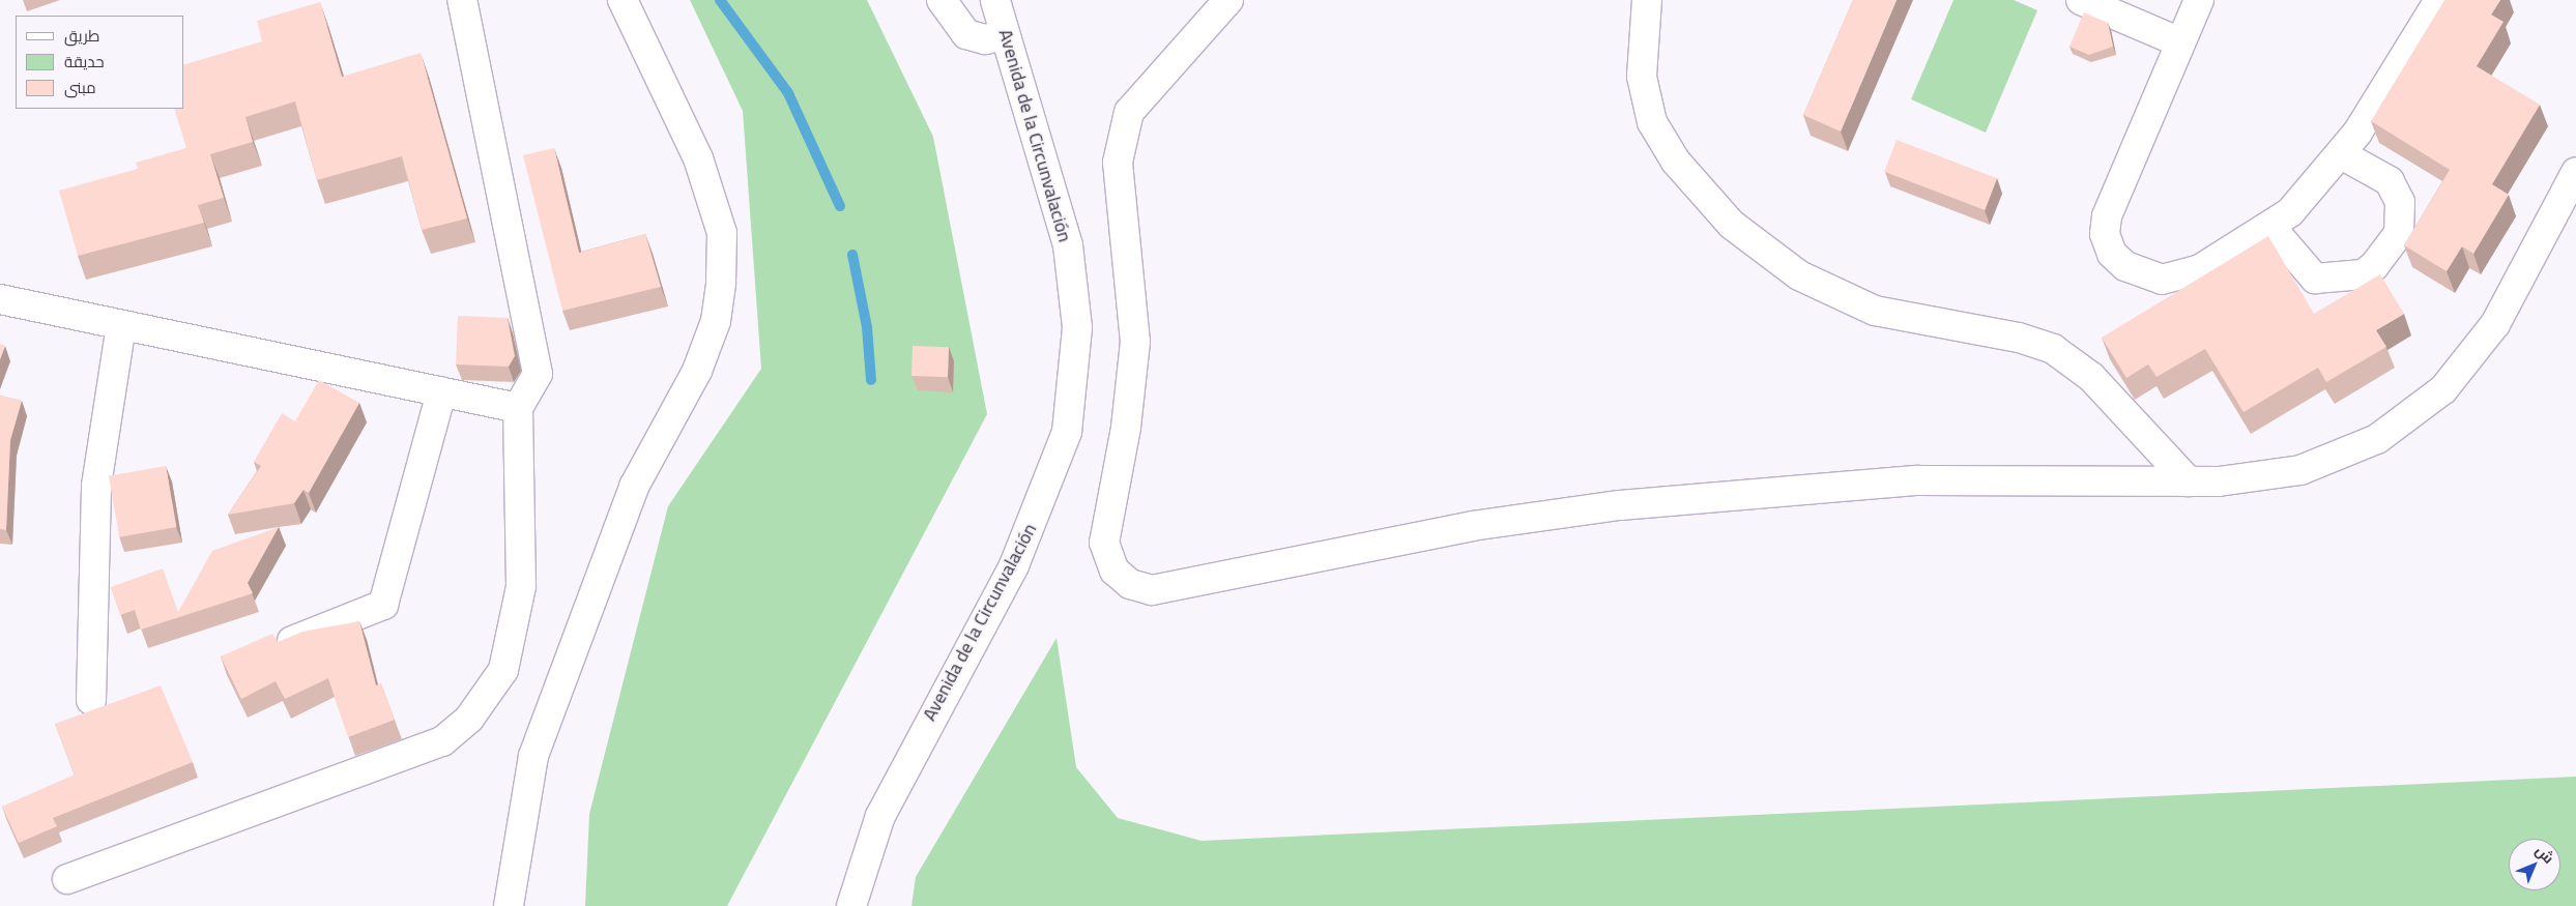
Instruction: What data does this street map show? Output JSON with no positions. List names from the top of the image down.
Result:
{
  "streets": {
    "street": ["Avenida de la Circunvalación"]
  },
  "legend": ["طريق", "حديقة", "مبنى"],
  "north": "top right"
}
